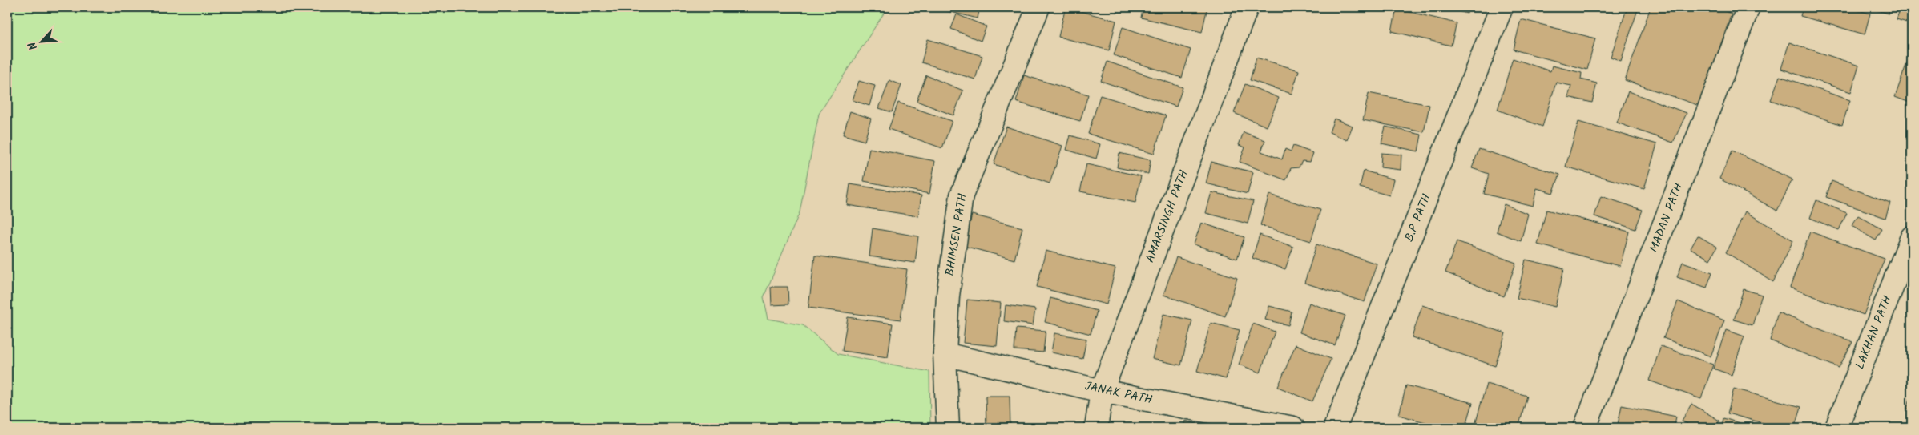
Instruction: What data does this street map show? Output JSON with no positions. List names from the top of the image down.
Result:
{
  "streets": {
    "street": [
      "AMARSINGH PATH",
      "B.P PATH",
      "MADAN PATH",
      "BHIMSEN PATH",
      "LAKHAN PATH",
      "JANAK PATH"
    ]
  },
  "crossings": [
    ["AMARSINGH PATH", "JANAK PATH"],
    ["BHIMSEN PATH", "JANAK PATH"]
  ],
  "north": "bottom left"
}
